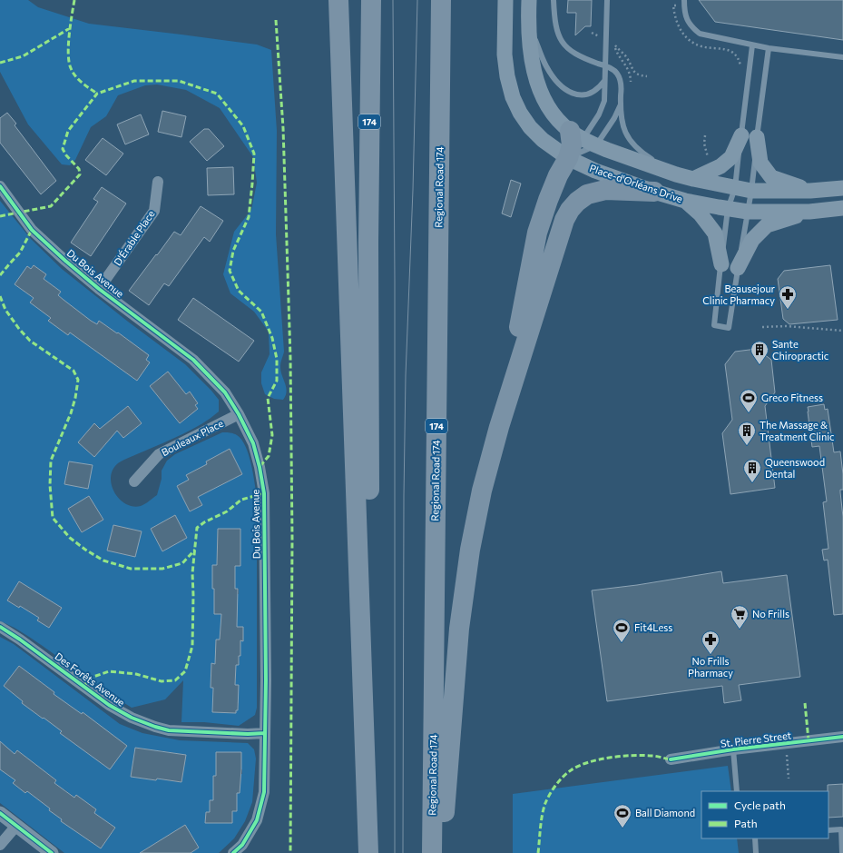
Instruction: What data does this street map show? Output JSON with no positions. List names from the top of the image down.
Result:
{
  "streets": {
    "highway": ["174", "Regional Road 174"],
    "main road": ["Place-d'Orléans Drive"],
    "street": [
      "D'Érable Place",
      "Du Bois Avenue",
      "Bouleaux Place",
      "Des Forêts Avenue",
      "St. Pierre Street"
    ]
  },
  "crossings": [
    ["D'Érable Place", "Du Bois Avenue"],
    ["Du Bois Avenue", "Bouleaux Place"],
    ["Du Bois Avenue", "Des Forêts Avenue"]
  ],
  "places": {
    "pharmacy": ["Beausejour Clinic Pharmacy", "No Frills Pharmacy"],
    "building": ["Sante Chiropractic", "The Massage & Treatment Clinic", "Queenswood Dental"],
    "sports": ["Greco Fitness", "Fit4Less", "Ball Diamond"],
    "supermarket": ["No Frills"]
  },
  "legend": ["Cycle path", "Path"]
}
